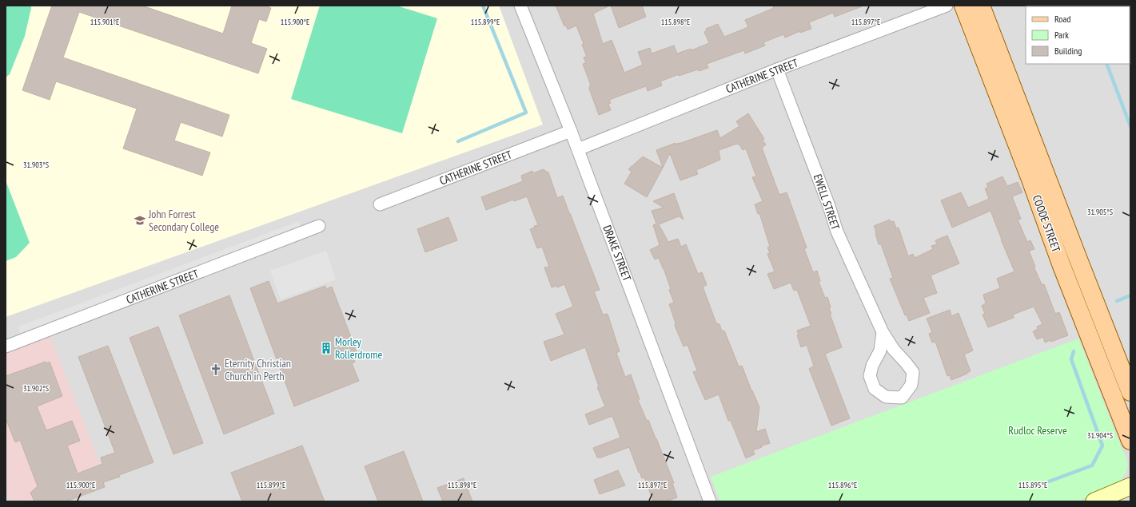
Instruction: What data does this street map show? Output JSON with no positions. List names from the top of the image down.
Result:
{
  "streets": {
    "main road": ["COODE STREET"],
    "street": ["CATHERINE STREET", "EWELL STREET", "DRAKE STREET"]
  },
  "crossings": [
    ["CATHERINE STREET", "EWELL STREET"],
    ["CATHERINE STREET", "DRAKE STREET"]
  ],
  "parks": ["Rudloc Reserve"],
  "places": {
    "school or university": ["John Forrest Secondary College"],
    "building": ["Morley Rollerdrome"],
    "church": ["Eternity Christian Church in Perth"]
  },
  "legend": ["Road", "Park", "Building"],
  "coordinates": [
    "115.901°E",
    "115.900°E",
    "115.899°E",
    "115.898°E",
    "115.897°E",
    "31.903°S",
    "31.905°S",
    "31.902°S",
    "31.904°S",
    "115.896°E",
    "115.895°E"
  ]
}
